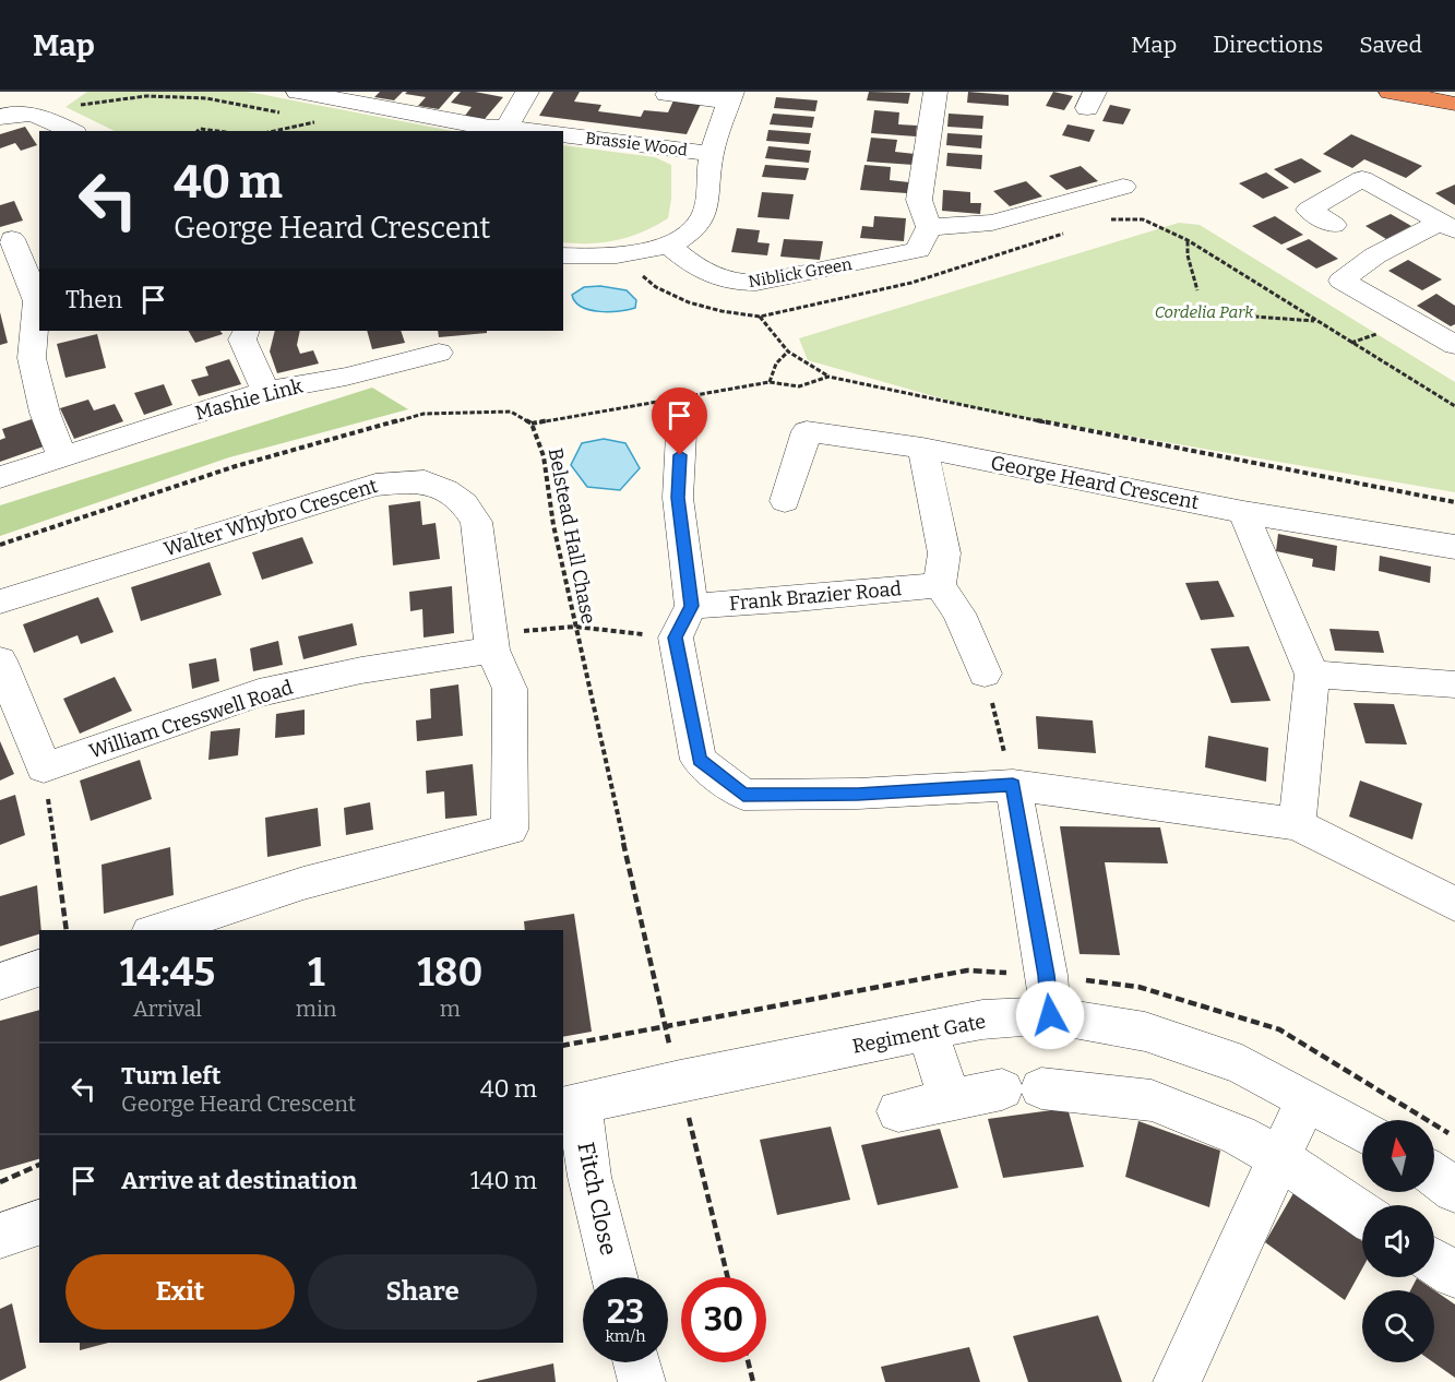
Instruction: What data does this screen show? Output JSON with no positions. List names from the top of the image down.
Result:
{
  "streets": {
    "street": [
      "Brassie Wood",
      "Niblick Green",
      "Mashie Link",
      "George Heard Crescent",
      "Walter Whybro Crescent",
      "Frank Brazier Road",
      "William Cresswell Road",
      "Regiment Gate",
      "Fitch Close"
    ],
    "path": ["Belstead Hall Chase"]
  },
  "crossings": [
    ["Brassie Wood", "Niblick Green"],
    ["Walter Whybro Crescent", "William Cresswell Road"],
    ["Belstead Hall Chase", "Regiment Gate"],
    ["Regiment Gate", "Fitch Close"]
  ],
  "parks": ["Cordelia Park"],
  "north": "top",
  "page": {
    "header": "Map",
    "nav": ["Map", "Directions", "Saved"],
    "turn": ["40 m", "George Heard Crescent"],
    "then": "Then",
    "eta": [
      "14:45",
      "Arrival",
      "1",
      "min",
      "180",
      "m"
    ],
    "list": [
      {
        "name": "Turn left",
        "note": "George Heard Crescent",
        "value": "40 m"
      },
      {
        "name": "Arrive at destination",
        "value": "140 m"
      }
    ],
    "buttons": ["Exit", "Share"],
    "speed": "23 km/h",
    "limit": "30"
  }
}
